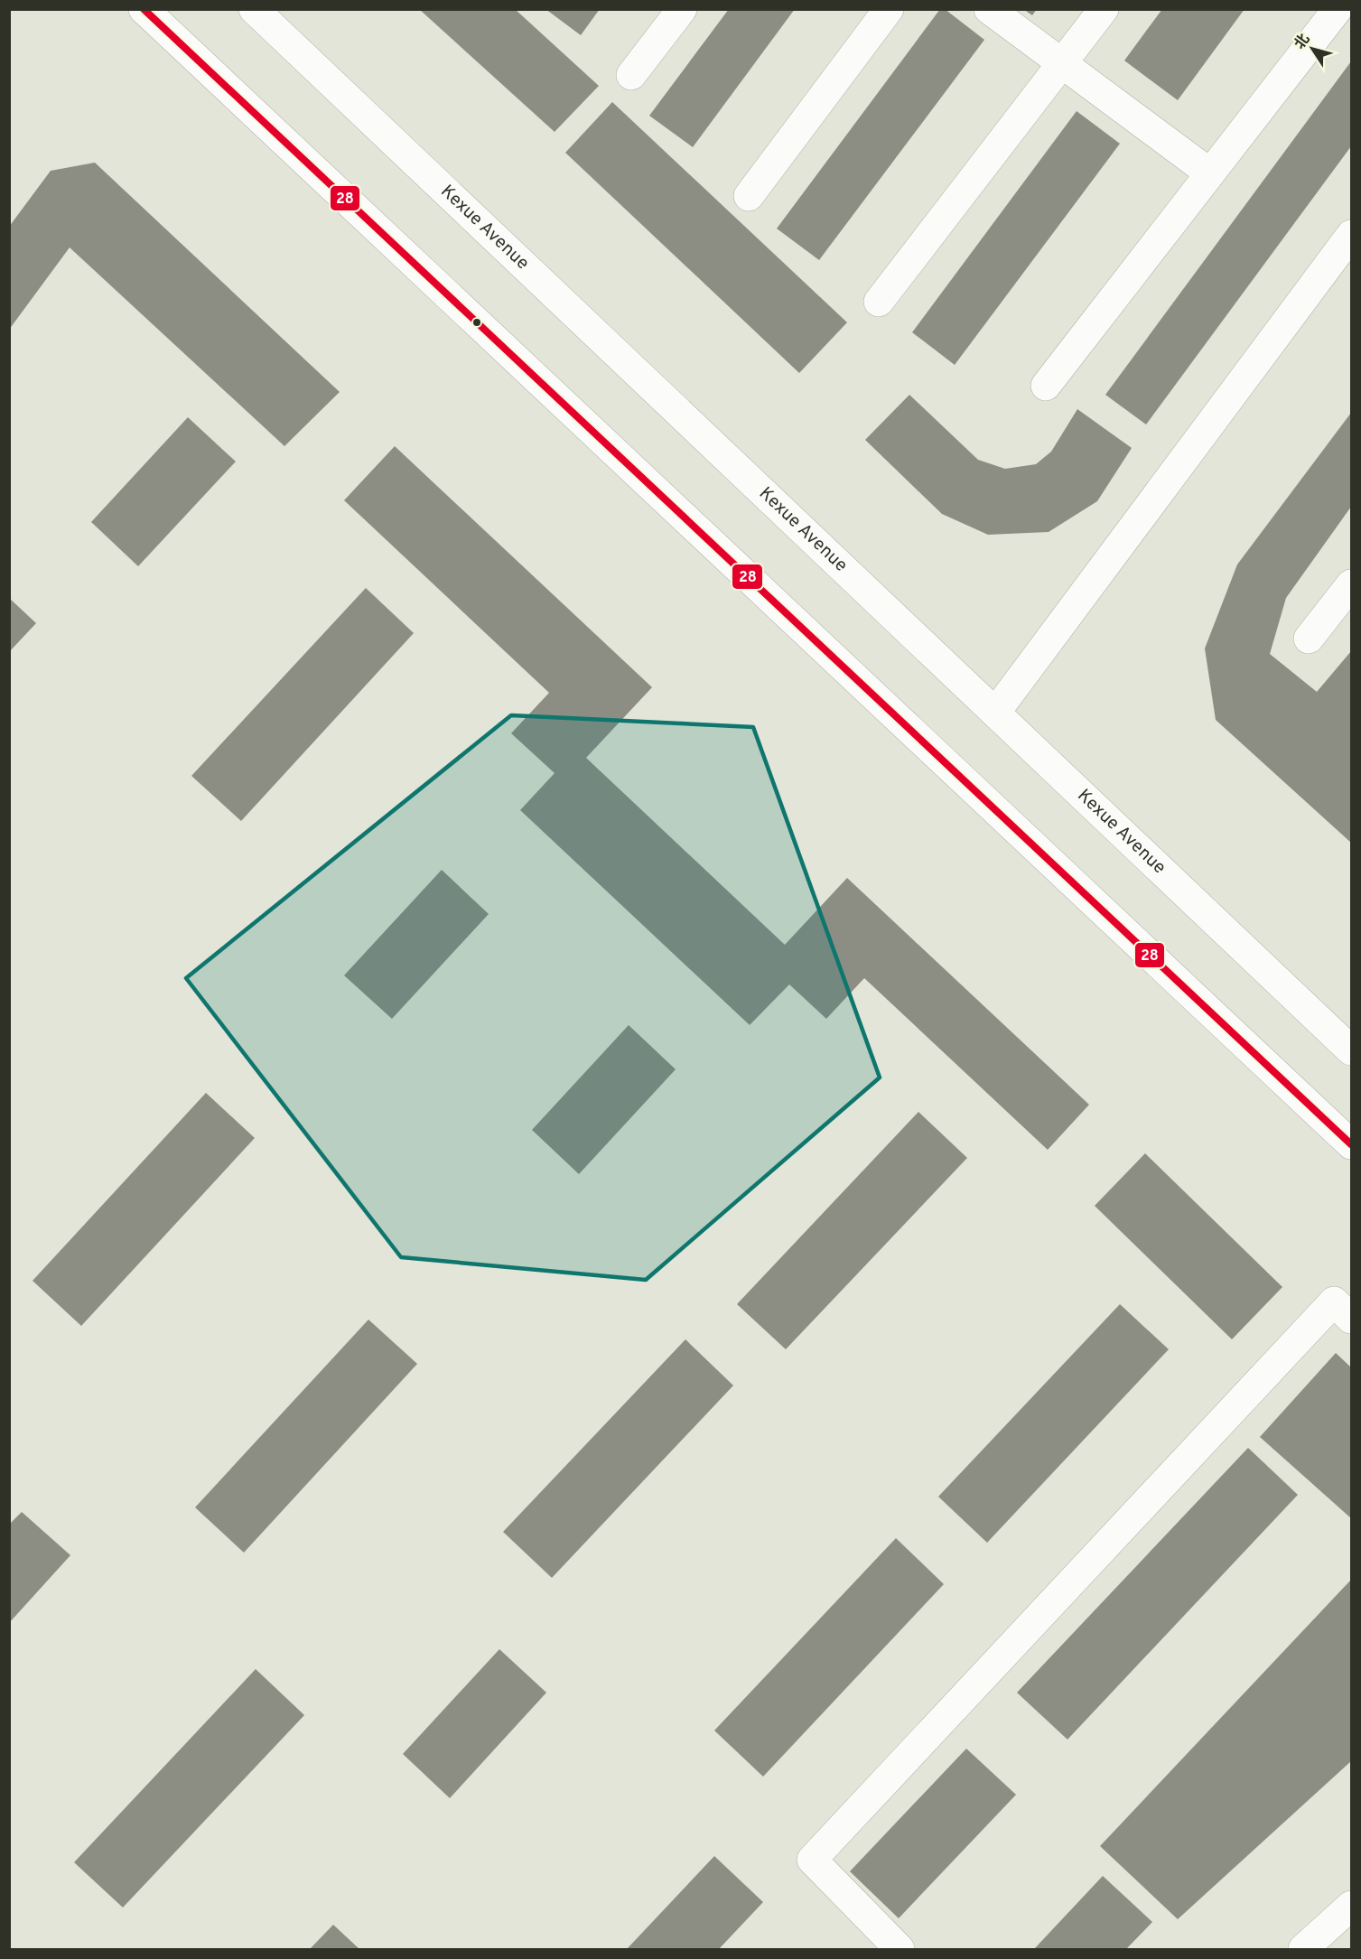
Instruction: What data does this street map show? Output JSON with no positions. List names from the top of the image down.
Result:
{
  "streets": {
    "main road": ["Kexue Avenue"]
  },
  "lines": ["transit line 28"],
  "north": "top left"
}
